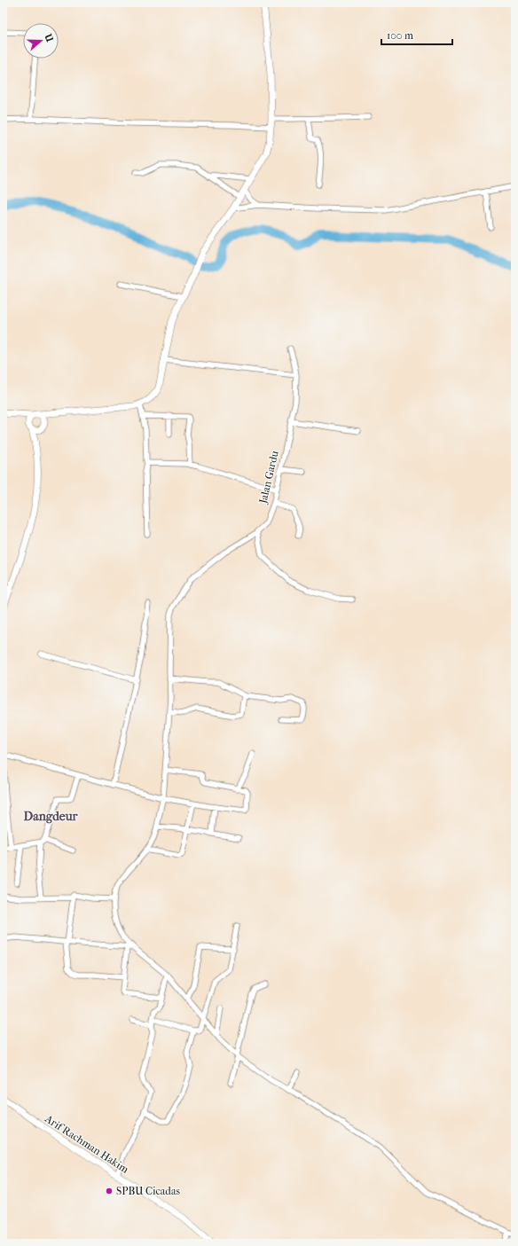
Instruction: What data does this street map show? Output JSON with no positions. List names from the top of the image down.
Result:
{
  "streets": {
    "main road": ["Arif Rachman Hakim"],
    "street": ["Jalan Gardu"]
  },
  "districts": ["Dangdeur"],
  "places": ["SPBU Cicadas"],
  "scale_bar": "100 m",
  "north": "right"
}
